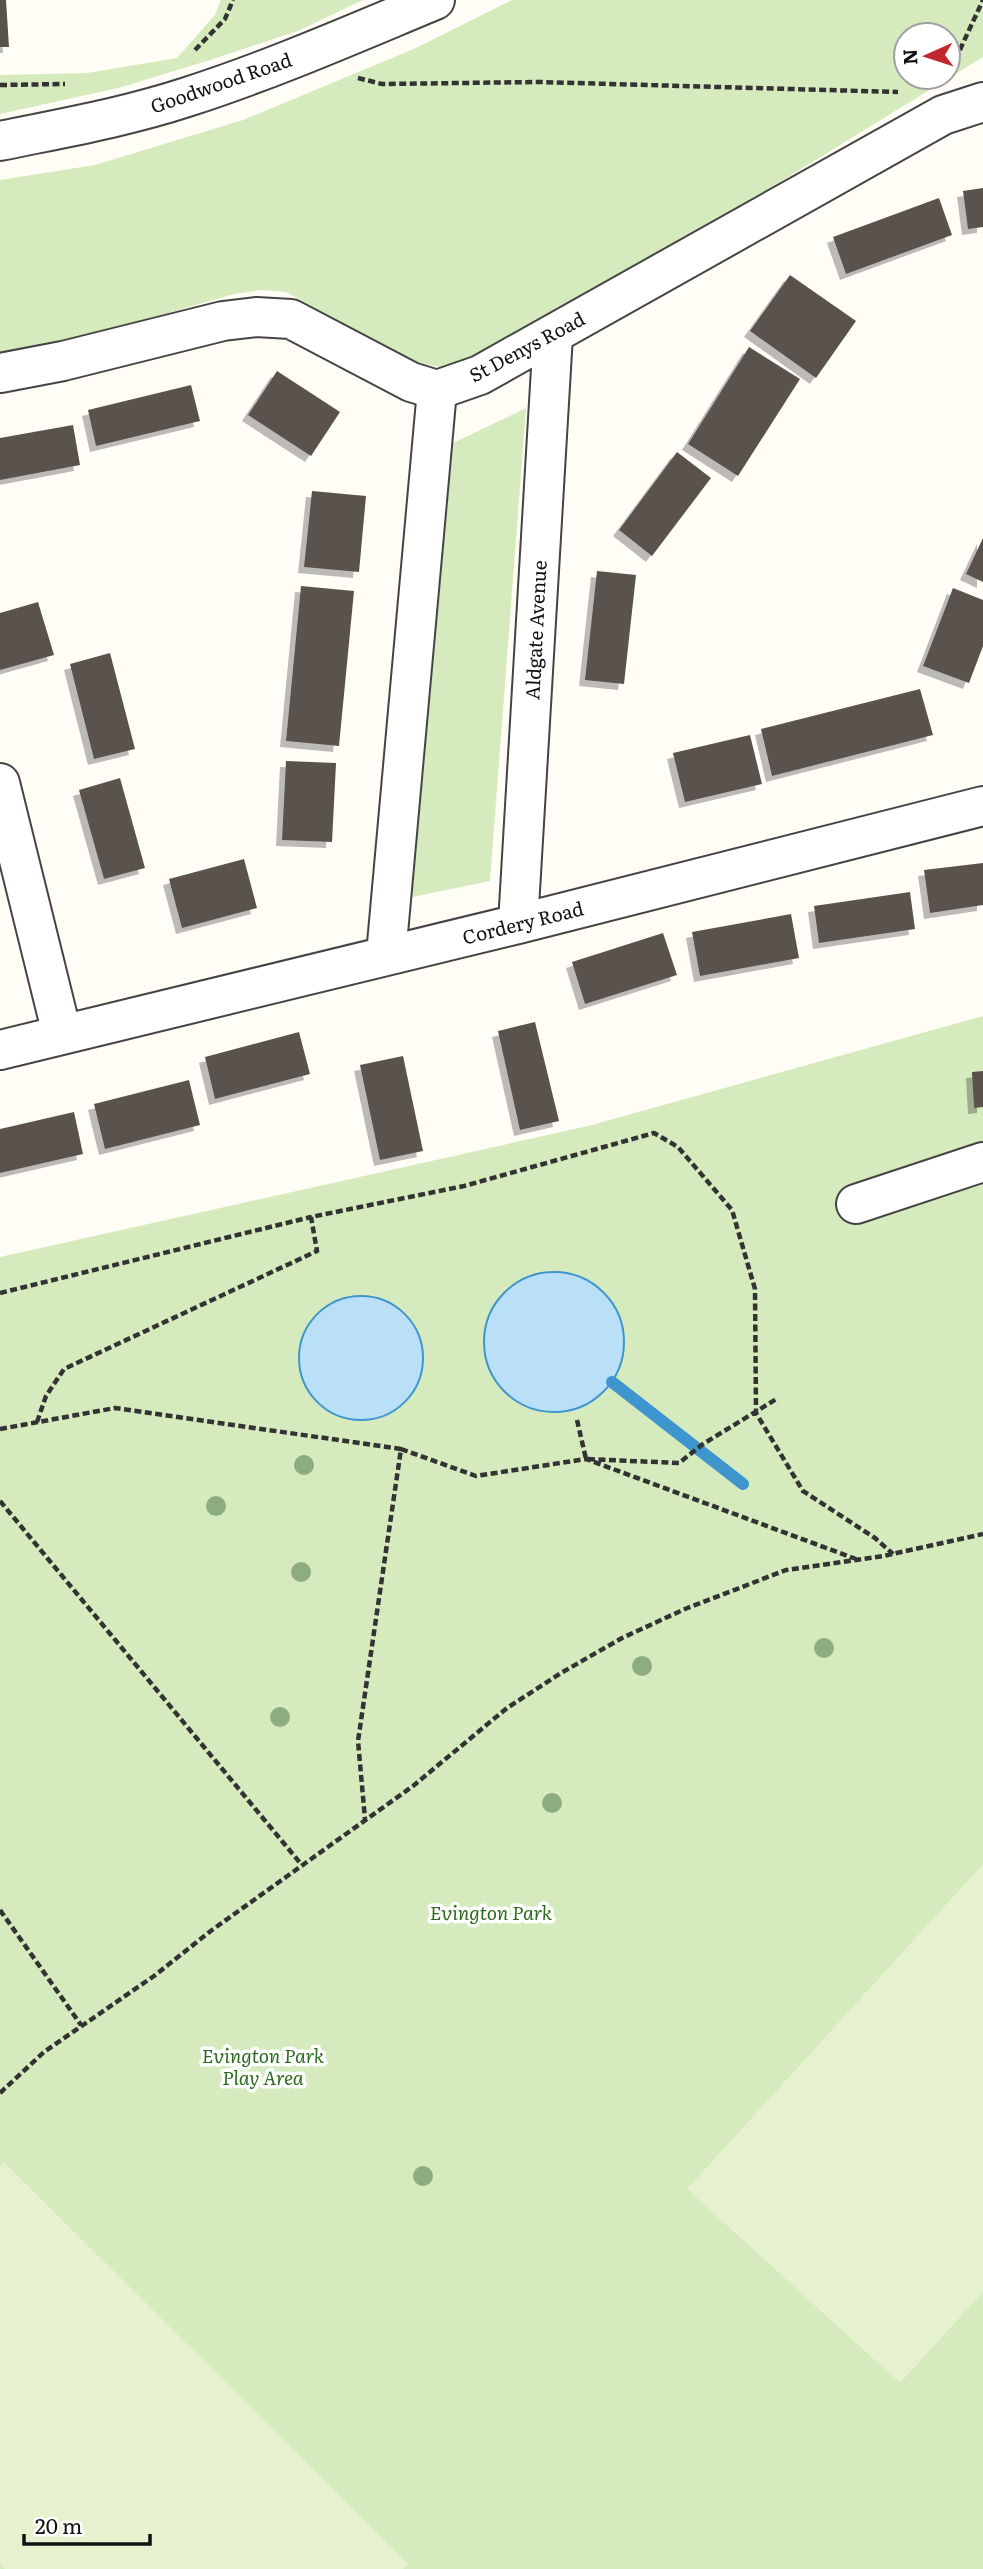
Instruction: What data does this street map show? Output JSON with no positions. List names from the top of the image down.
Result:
{
  "streets": {
    "street": [
      "Goodwood Road",
      "St Denys Road",
      "Aldgate Avenue",
      "Cordery Road"
    ]
  },
  "crossings": [
    ["St Denys Road", "Aldgate Avenue"],
    ["Aldgate Avenue", "Cordery Road"]
  ],
  "parks": ["Evington Park", "Evington Park Play Area"],
  "scale_bar": "20 m",
  "north": "left"
}
